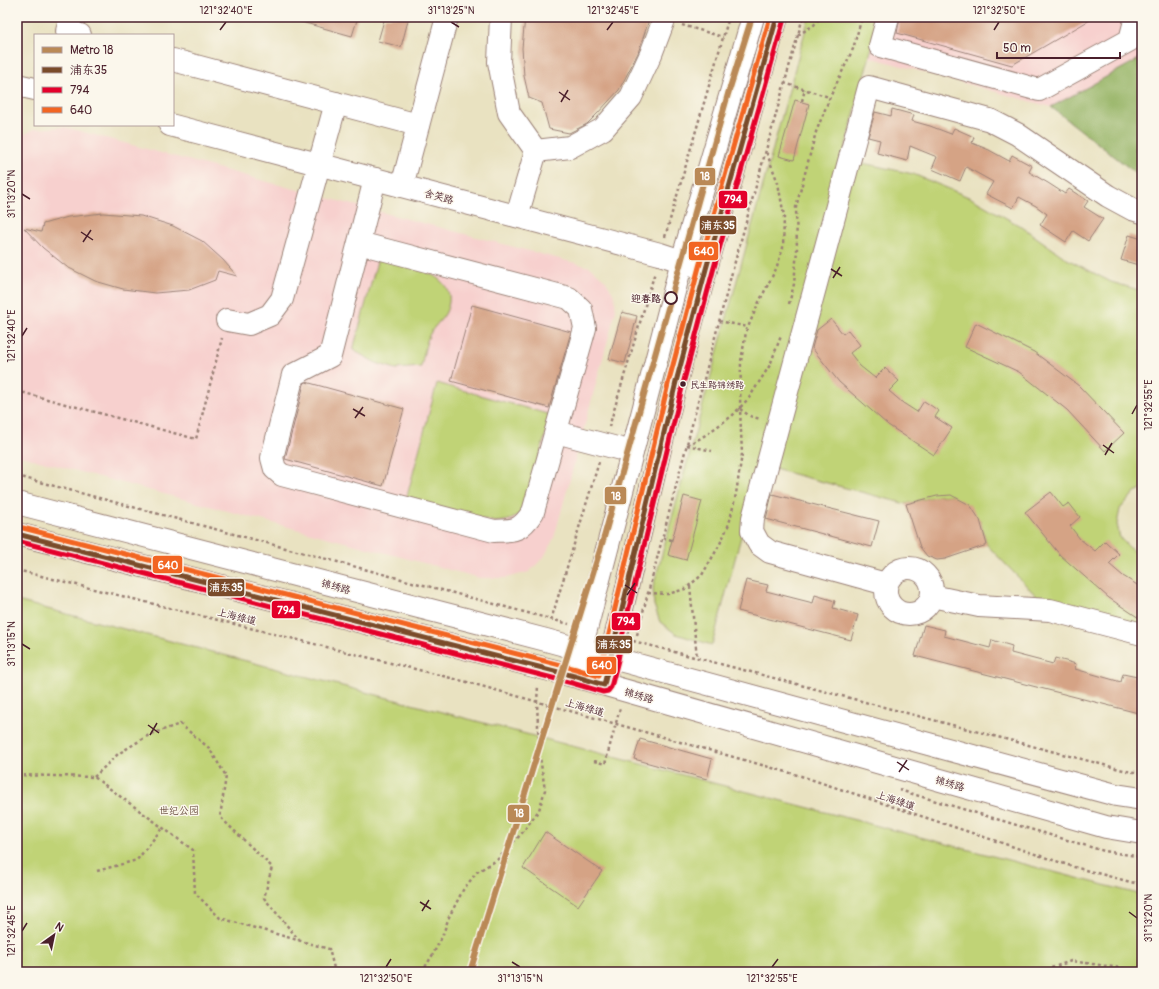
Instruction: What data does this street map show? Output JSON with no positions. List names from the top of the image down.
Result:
{
  "streets": {
    "main road": ["含笑路", "锦绣路"],
    "path": ["上海绿道"]
  },
  "parks": ["世纪公园"],
  "places": ["迎春路", "民生路锦绣路"],
  "lines": [
    "metro line 18",
    "transit line 浦东35",
    "transit line 640",
    "transit line 794"
  ],
  "legend": [
    "Metro 18",
    "浦东35",
    "794",
    "640"
  ],
  "scale_bar": "50 m",
  "north": "top right",
  "coordinates": [
    "121°32'40\"E",
    "31°13'25\"N",
    "121°32'45\"E",
    "121°32'50\"E",
    "31°13'20\"N",
    "121°32'55\"E",
    "31°13'15\"N"
  ]
}
